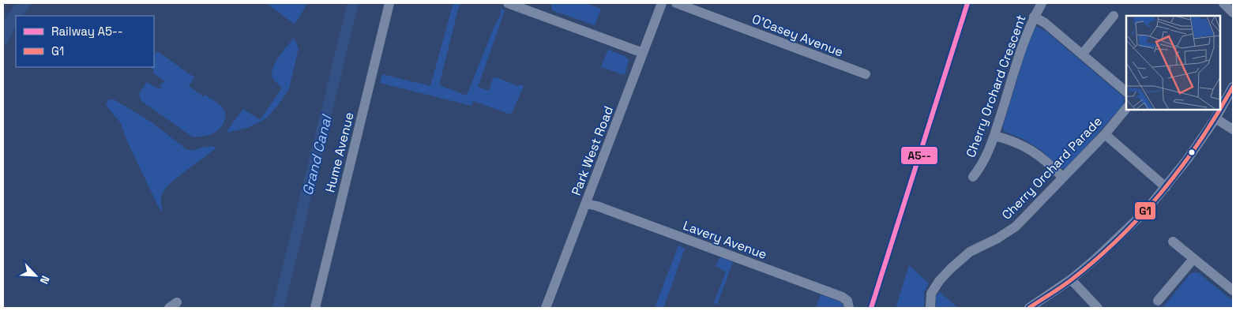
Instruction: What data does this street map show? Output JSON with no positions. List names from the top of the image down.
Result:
{
  "streets": {
    "street": [
      "O'Casey Avenue",
      "Cherry Orchard Crescent",
      "Park West Road",
      "Hume Avenue",
      "Cherry Orchard Parade",
      "Lavery Avenue"
    ]
  },
  "crossings": [
    ["Park West Road", "Lavery Avenue"]
  ],
  "water": ["Grand Canal"],
  "lines": ["rail line A5--", "transit line G1"],
  "legend": ["Railway A5--", "G1"],
  "north": "bottom right"
}
